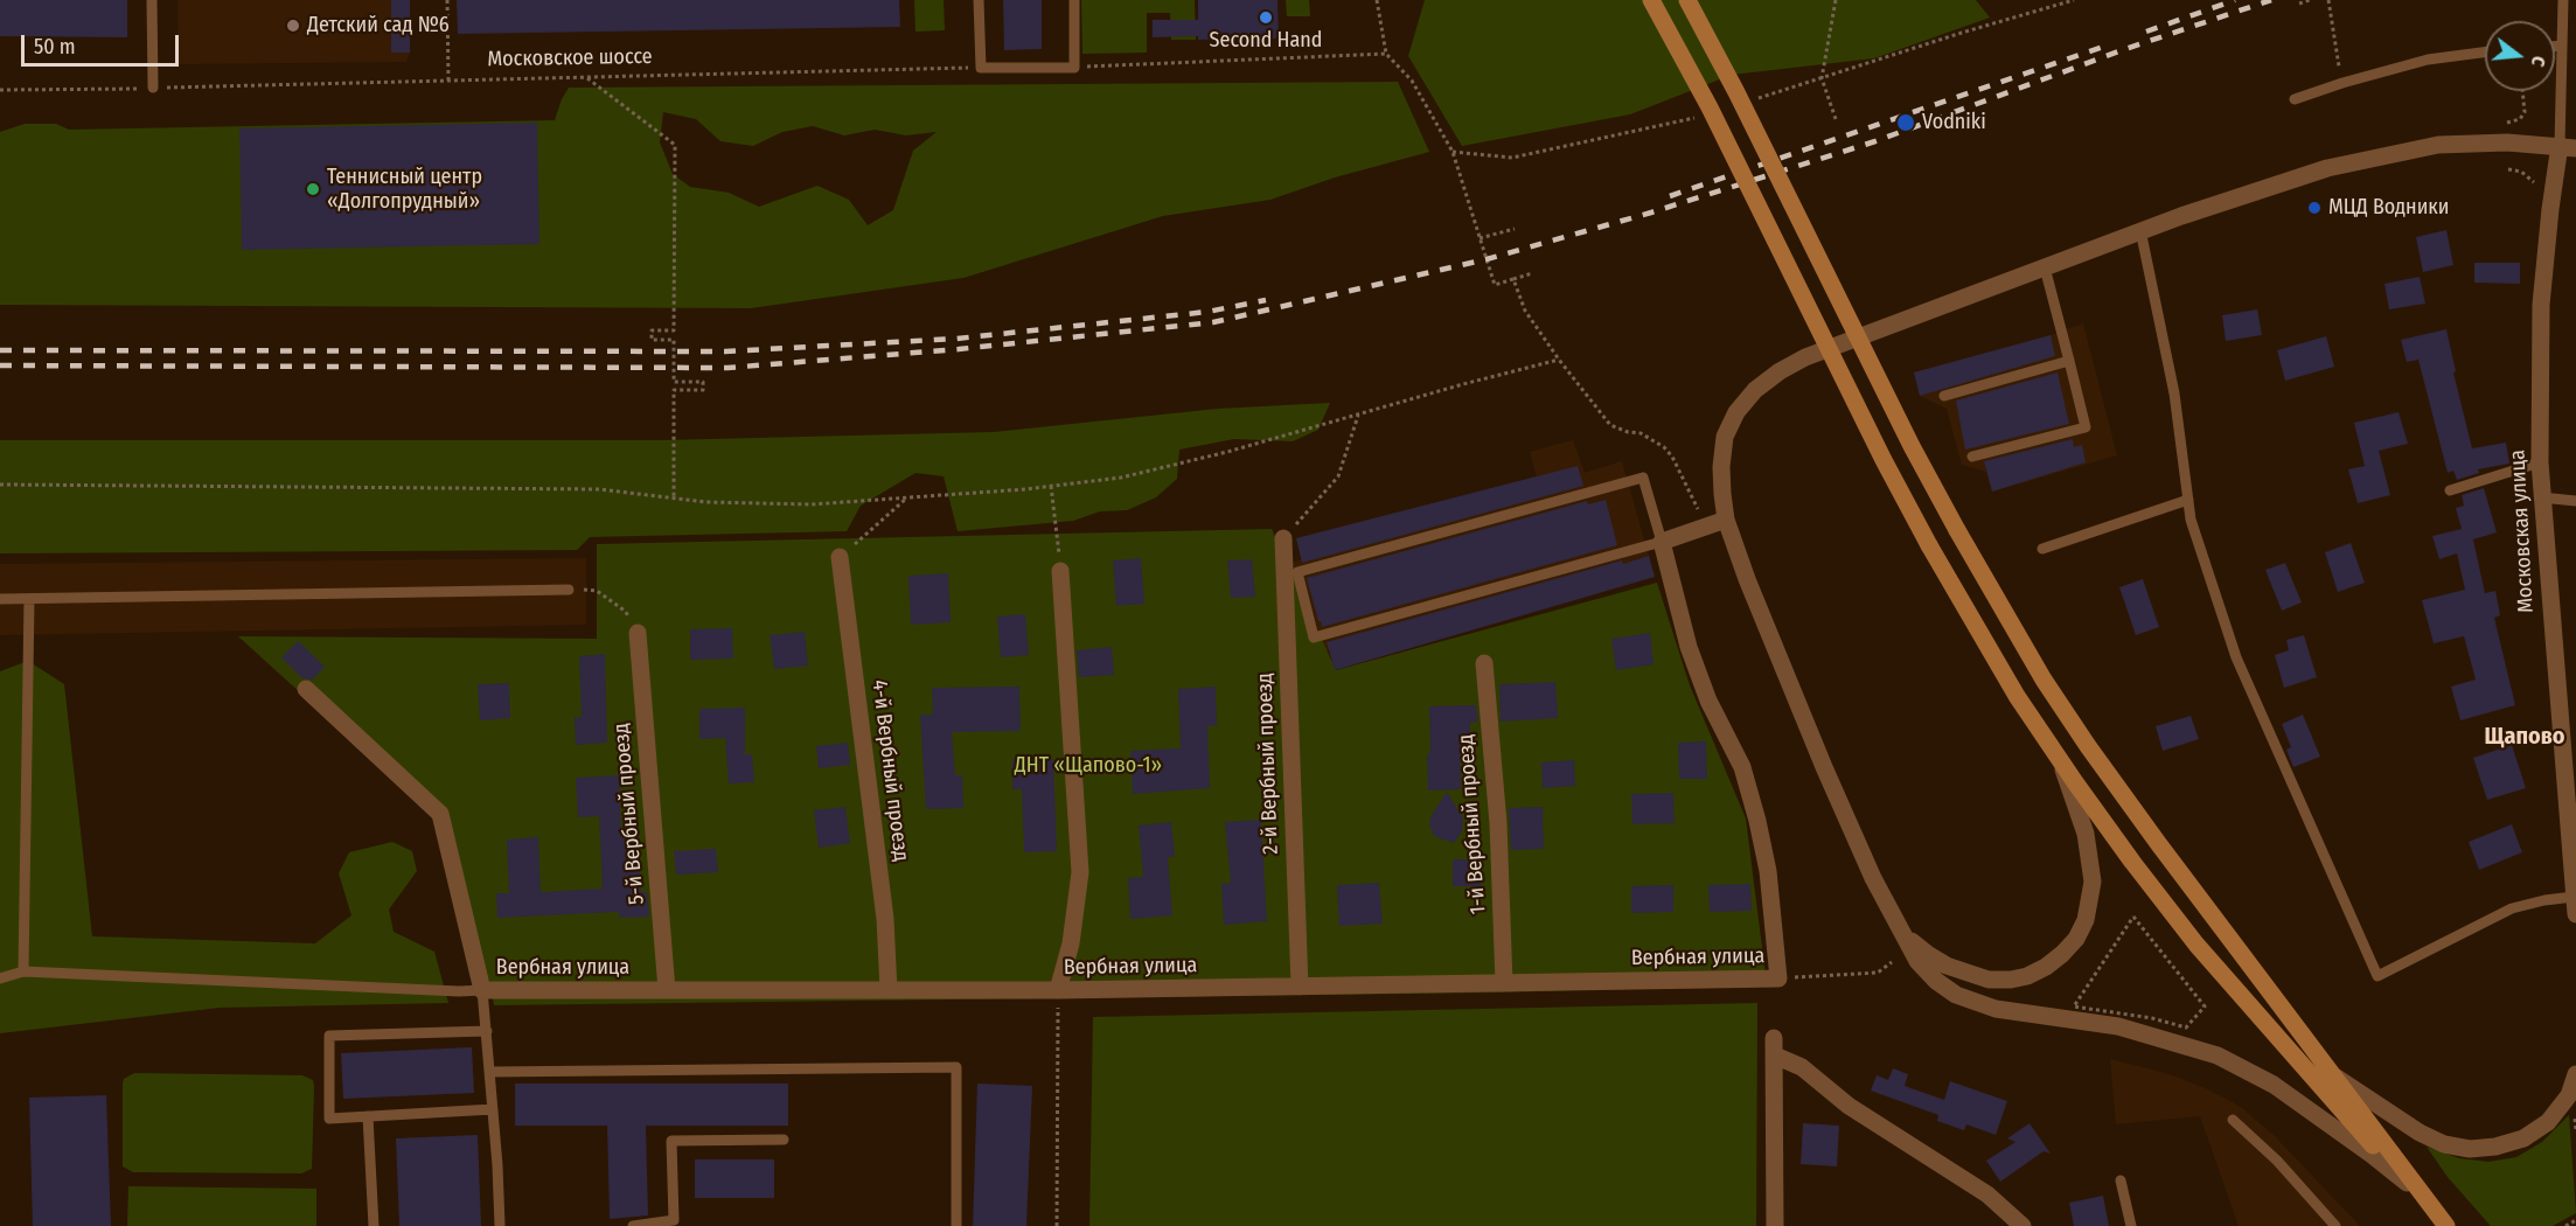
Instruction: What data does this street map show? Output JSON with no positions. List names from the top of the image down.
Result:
{
  "streets": {
    "street": [
      "Московская улица",
      "2-й Вербный проезд",
      "4-й Вербный проезд",
      "5-й Вербный проезд",
      "1-й Вербный проезд",
      "Вербная улица"
    ],
    "path": ["Московское шоссе"]
  },
  "crossings": [
    ["2-й Вербный проезд", "Вербная улица"],
    ["4-й Вербный проезд", "Вербная улица"],
    ["5-й Вербный проезд", "Вербная улица"],
    ["1-й Вербный проезд", "Вербная улица"]
  ],
  "districts": ["Щапово"],
  "parks": ["ДНТ «Щапово-1»"],
  "places": [
    "Second Hand",
    "Детский сад №6",
    "Vodniki",
    "Теннисный центр «Долгопрудный»",
    "МЦД Водники"
  ],
  "scale_bar": "50 m",
  "north": "right"
}
